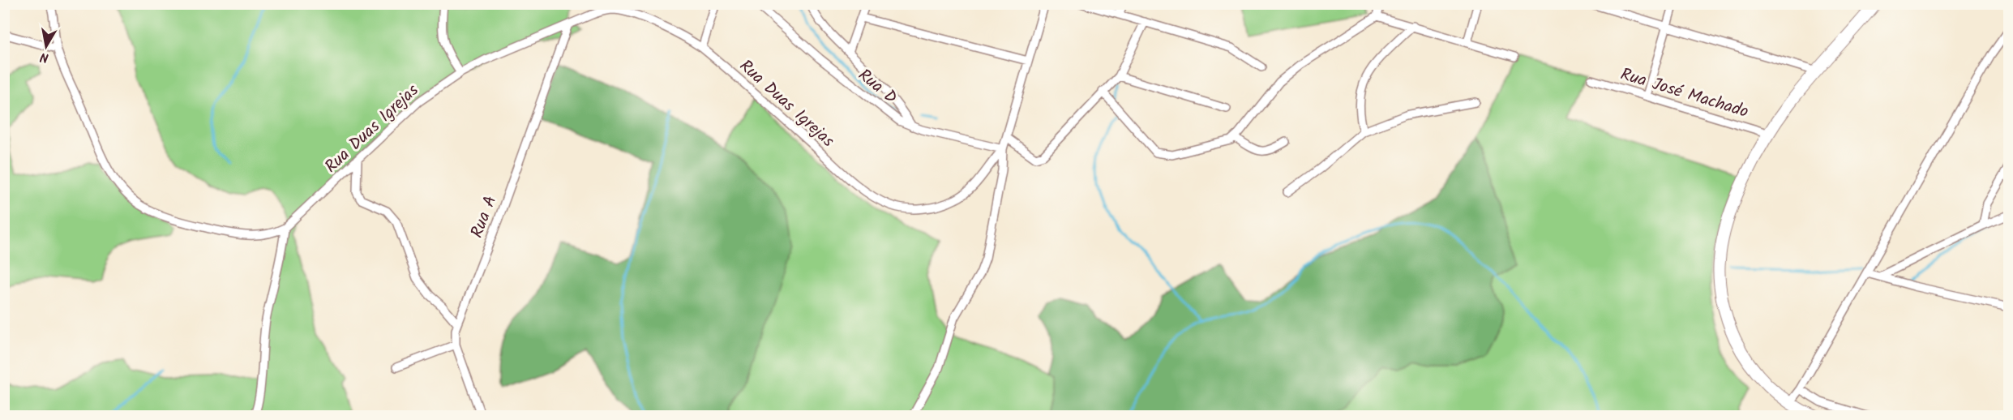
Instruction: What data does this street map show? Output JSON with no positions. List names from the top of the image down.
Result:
{
  "streets": {
    "street": [
      "Rua D",
      "Rua José Machado",
      "Rua Duas Igrejas",
      "Rua A"
    ]
  },
  "crossings": [
    ["Rua D", "Rua Duas Igrejas"],
    ["Rua Duas Igrejas", "Rua A"]
  ],
  "north": "bottom"
}
